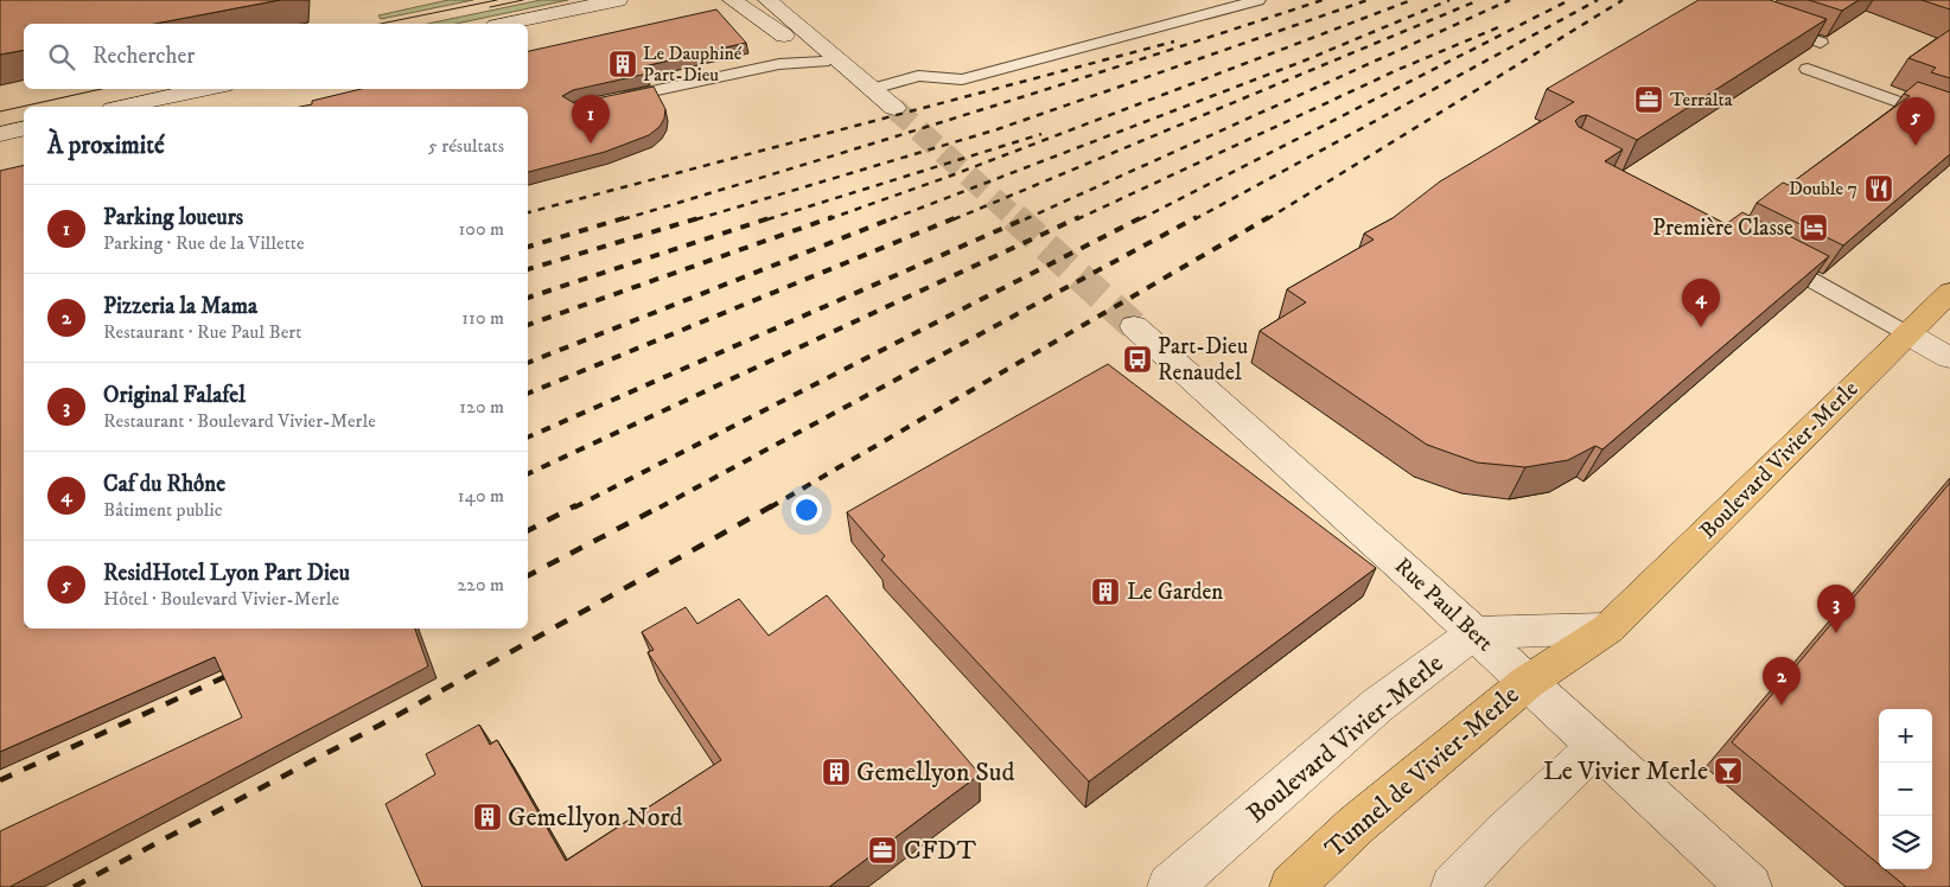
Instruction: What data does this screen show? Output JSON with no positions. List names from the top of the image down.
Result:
{
  "streets": {
    "main road": ["Boulevard Vivier-Merle", "Rue Paul Bert", "Tunnel de Vivier-Merle"]
  },
  "crossings": [
    ["Boulevard Vivier-Merle", "Rue Paul Bert"],
    ["Boulevard Vivier-Merle", "Tunnel de Vivier-Merle"],
    ["Rue Paul Bert", "Tunnel de Vivier-Merle"]
  ],
  "places": {
    "building": [
      "Le Dauphiné Part-Dieu",
      "Le Garden",
      "Gemellyon Sud",
      "Gemellyon Nord"
    ],
    "office": ["Terralta", "CFDT"],
    "restaurant": ["Double 7"],
    "hotel": ["Première Classe"],
    "bus stop": ["Part-Dieu Renaudel"],
    "bar": ["Le Vivier Merle"]
  },
  "page": {
    "search": "Rechercher",
    "pins": [
      "1",
      "5",
      "4",
      "3",
      "2"
    ],
    "heading": ["À proximité", "5 résultats"],
    "list": [
      {
        "mark": "1",
        "name": "Parking loueurs",
        "note": "Parking · Rue de la Villette",
        "value": "100 m"
      },
      {
        "mark": "2",
        "name": "Pizzeria la Mama",
        "note": "Restaurant · Rue Paul Bert",
        "value": "110 m"
      },
      {
        "mark": "3",
        "name": "Original Falafel",
        "note": "Restaurant · Boulevard Vivier-Merle",
        "value": "120 m"
      },
      {
        "mark": "4",
        "name": "Caf du Rhône",
        "note": "Bâtiment public",
        "value": "140 m"
      },
      {
        "mark": "5",
        "name": "ResidHotel Lyon Part Dieu",
        "note": "Hôtel · Boulevard Vivier-Merle",
        "value": "220 m"
      }
    ],
    "map_buttons": ["+", "−"]
  }
}
